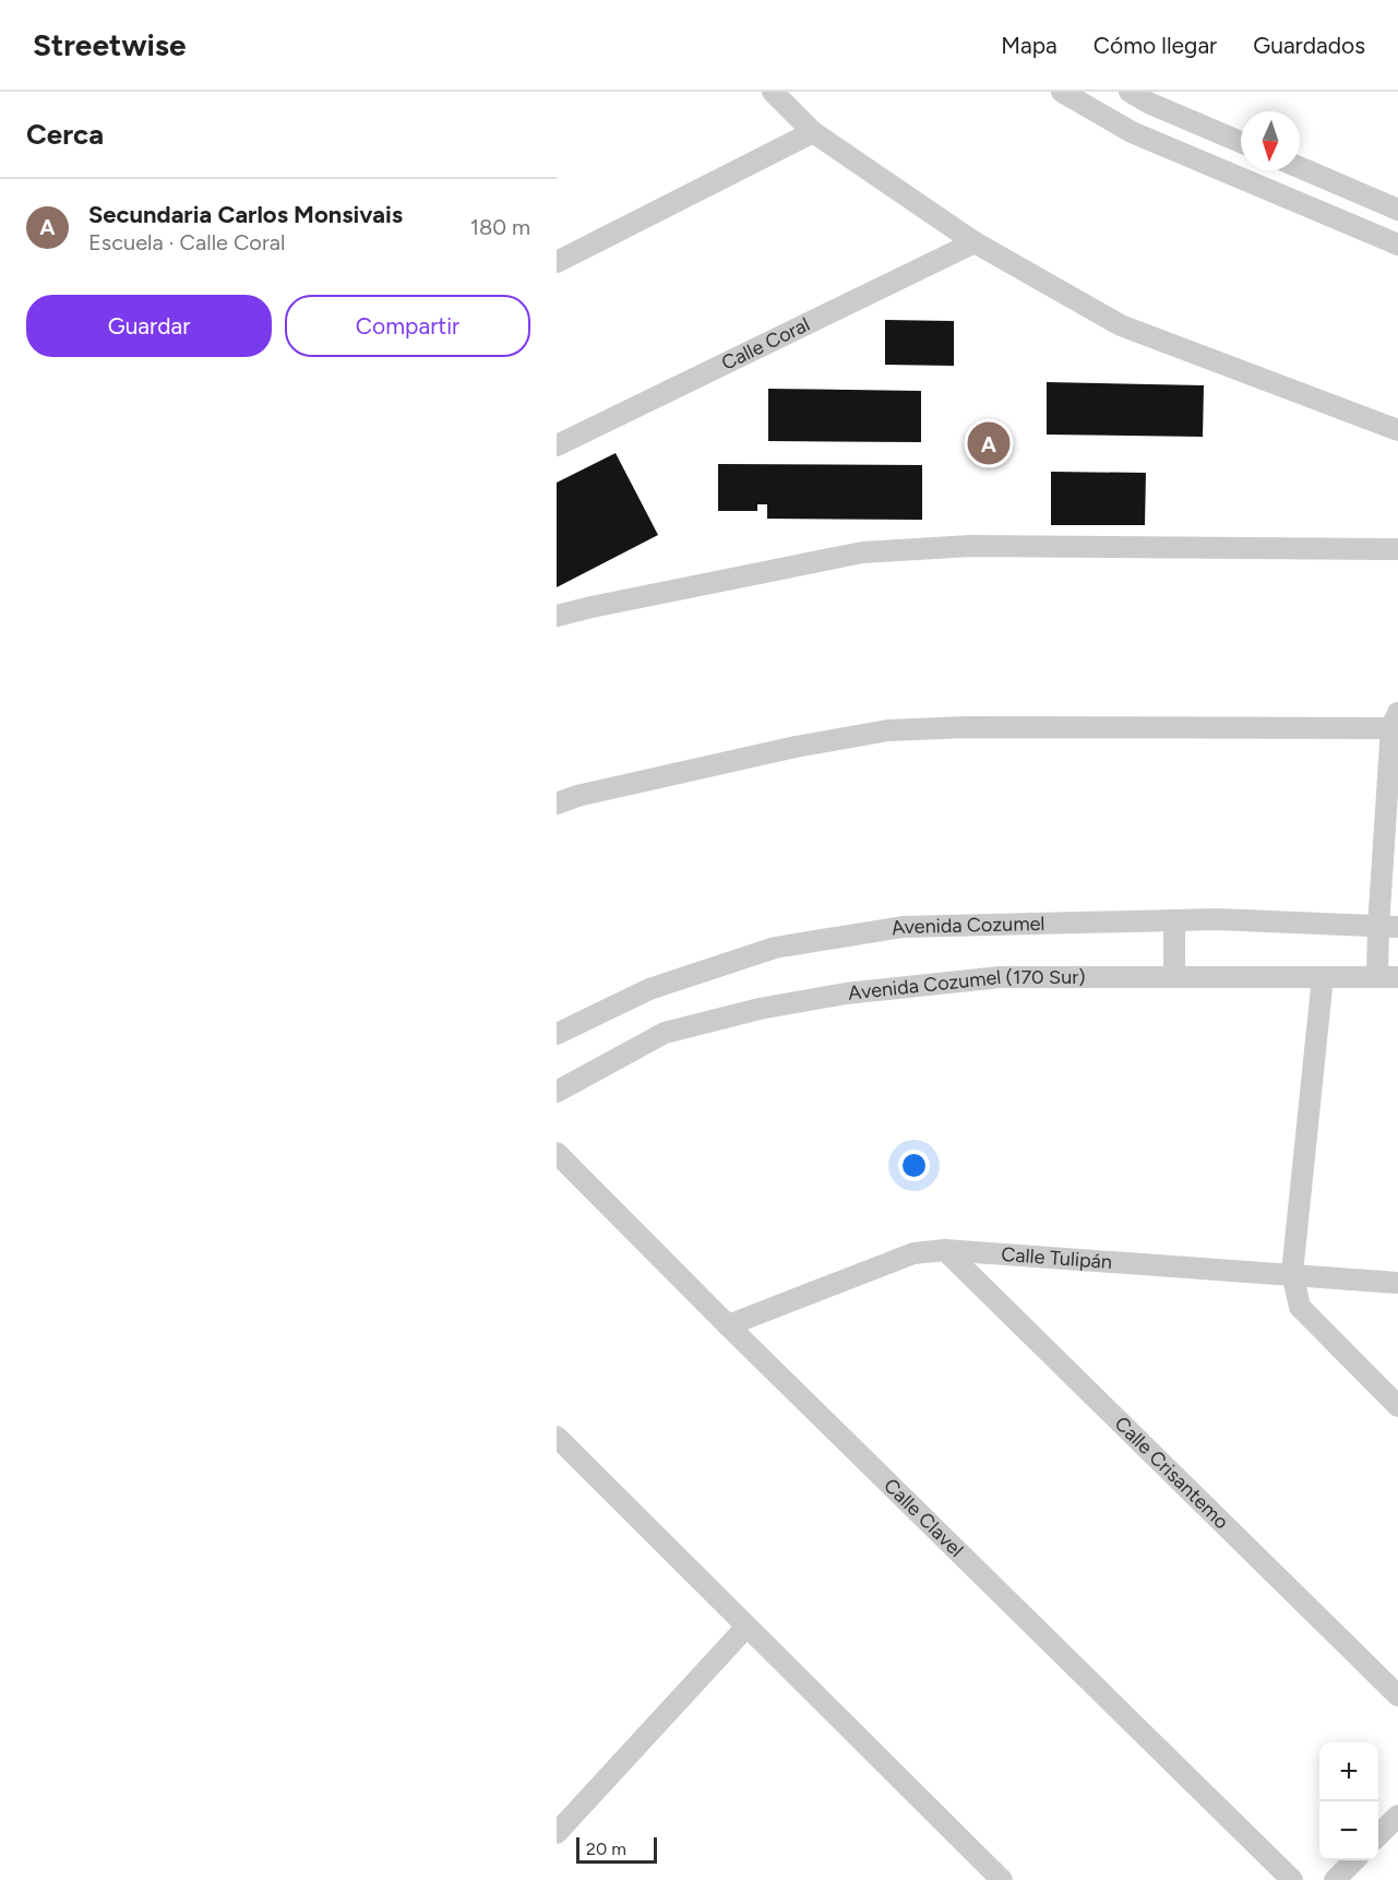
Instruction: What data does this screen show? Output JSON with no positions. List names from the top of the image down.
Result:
{
  "streets": {
    "street": [
      "Calle Coral",
      "Avenida Cozumel",
      "Avenida Cozumel (170 Sur)",
      "Calle Tulipán",
      "Calle Crisantemo",
      "Calle Clavel"
    ]
  },
  "crossings": [
    ["Calle Tulipán", "Calle Crisantemo"],
    ["Calle Tulipán", "Calle Clavel"]
  ],
  "scale_bar": "20 m",
  "north": "bottom",
  "page": {
    "header": "Streetwise",
    "nav": ["Mapa", "Cómo llegar", "Guardados"],
    "heading": "Cerca",
    "list": [
      {
        "mark": "A",
        "name": "Secundaria Carlos Monsivais",
        "note": "Escuela · Calle Coral",
        "value": "180 m"
      }
    ],
    "buttons": ["Guardar", "Compartir"],
    "pins": "A",
    "map_buttons": ["+", "−"],
    "scale": "20 m"
  }
}
